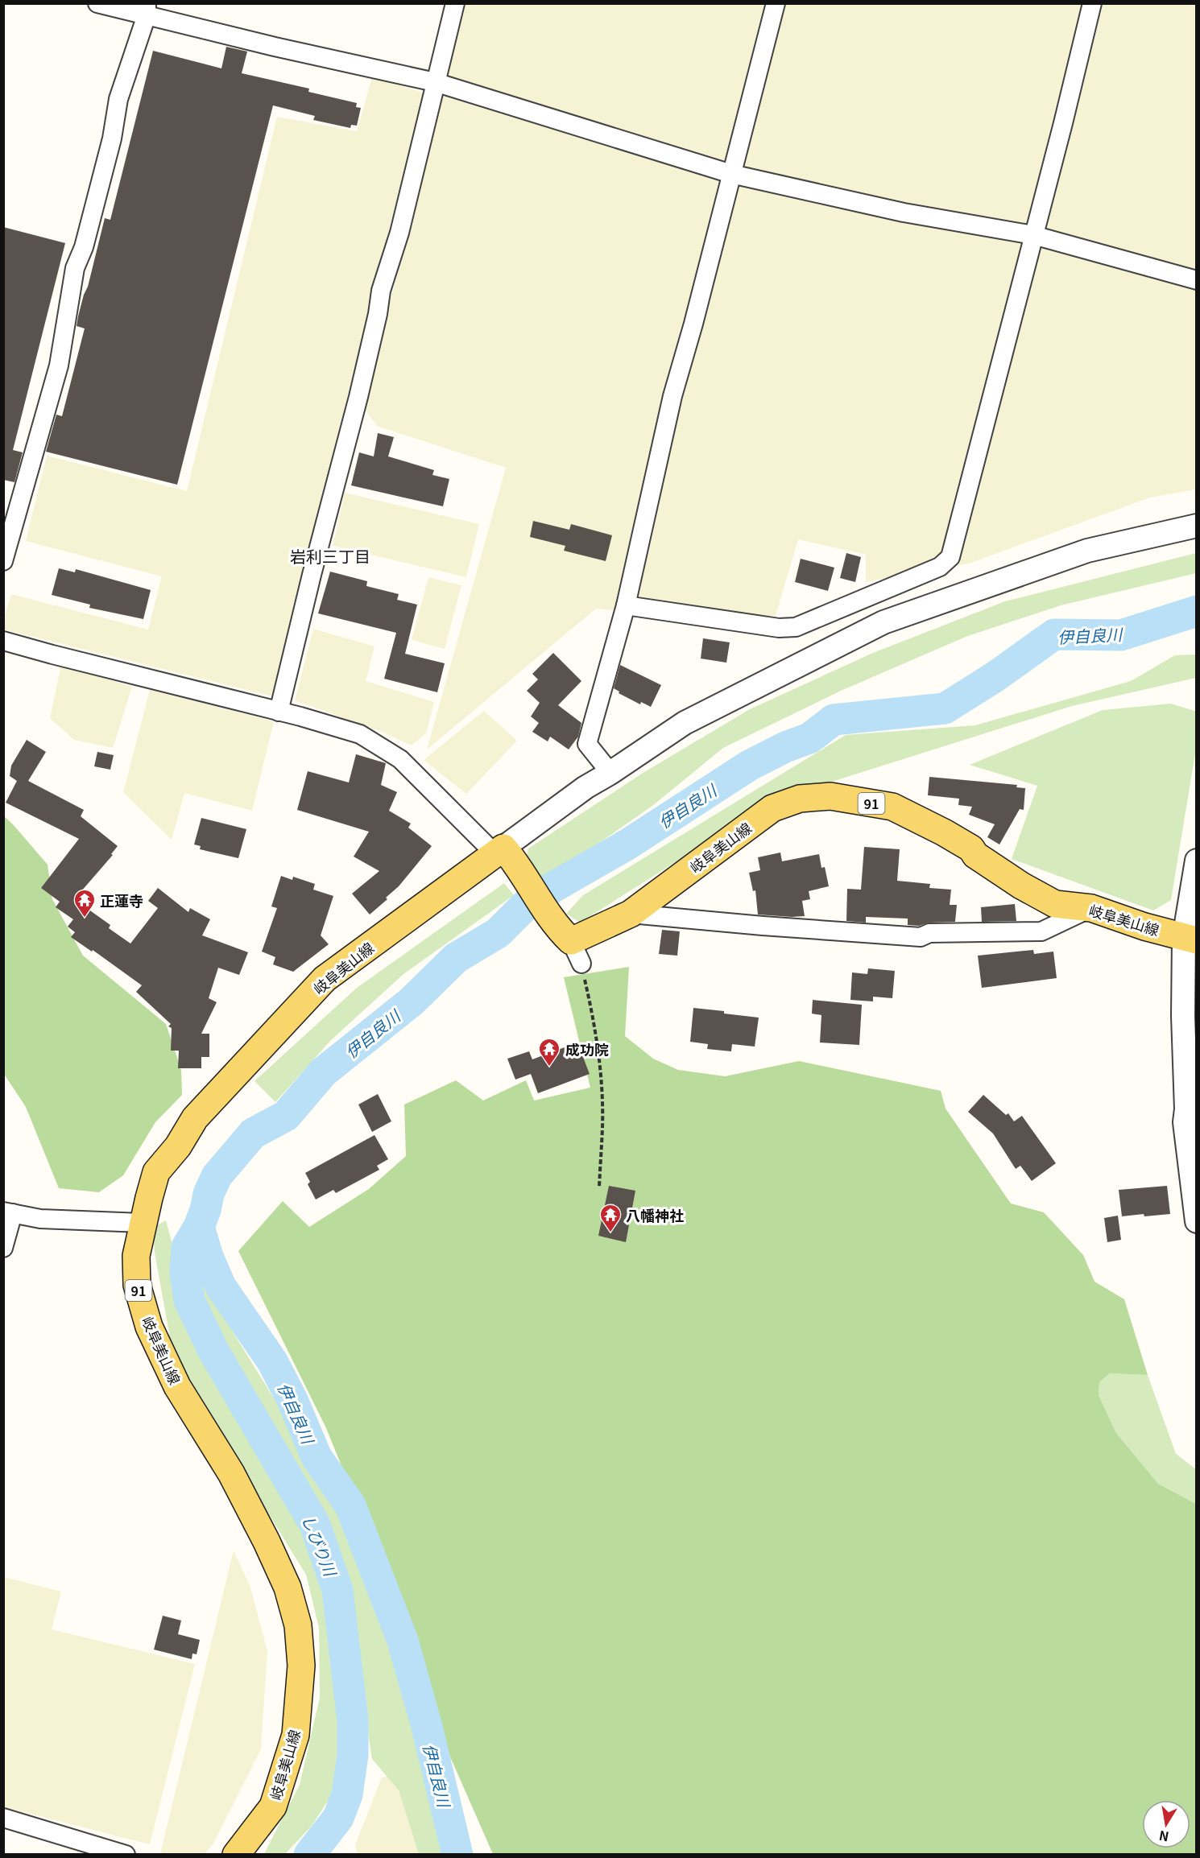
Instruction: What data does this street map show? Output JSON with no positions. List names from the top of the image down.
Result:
{
  "streets": {
    "main road": ["91", "岐阜美山線"]
  },
  "districts": ["岩利三丁目"],
  "water": ["伊自良川", "しびり川"],
  "places": {
    "temple": ["正蓮寺", "成功院", "八幡神社"]
  },
  "north": "bottom"
}
